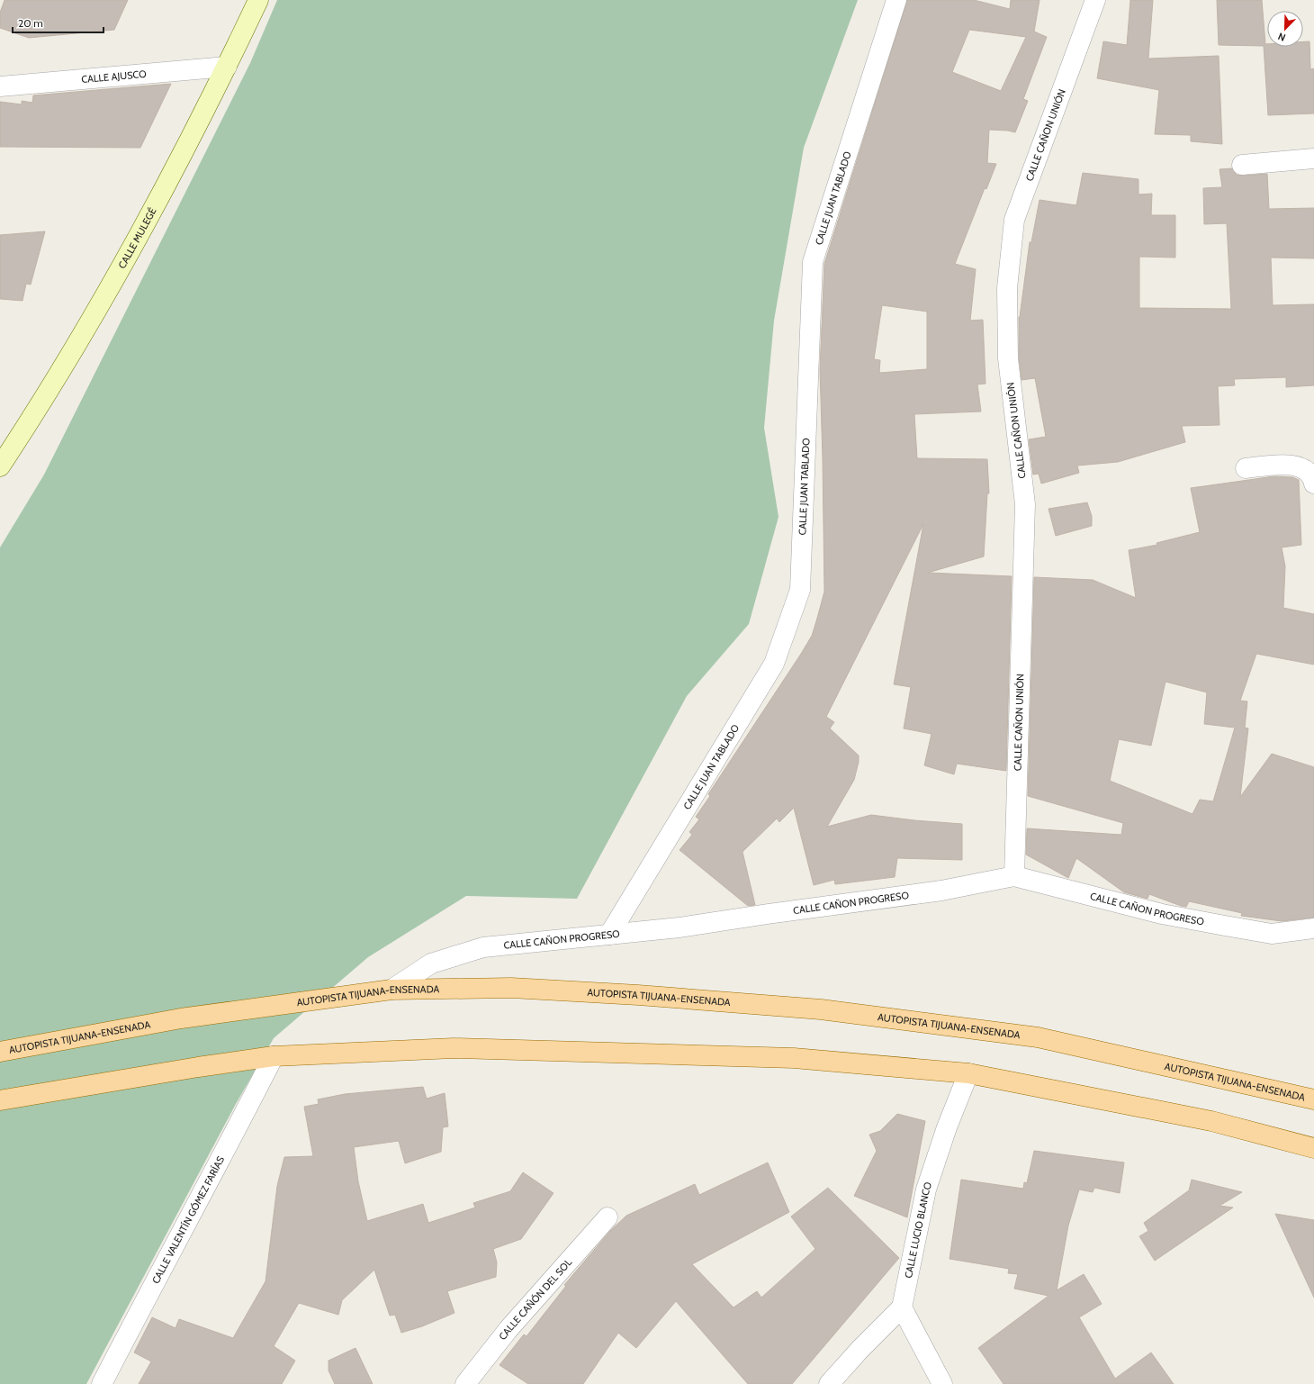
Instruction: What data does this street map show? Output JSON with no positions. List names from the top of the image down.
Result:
{
  "streets": {
    "main road": ["AUTOPISTA TIJUANA-ENSENADA"],
    "street": [
      "CALLE AJUSCO",
      "CALLE CAÑON UNIÓN",
      "CALLE JUAN TABLADO",
      "CALLE MULEGÉ",
      "CALLE CAÑON PROGRESO",
      "CALLE VALENTÍN GÓMEZ FARÍAS",
      "CALLE LUCIO BLANCO",
      "CALLE CAÑÓN DEL SOL"
    ]
  },
  "crossings": [
    ["CALLE AJUSCO", "CALLE MULEGÉ"],
    ["CALLE CAÑON UNIÓN", "CALLE CAÑON PROGRESO"],
    ["CALLE JUAN TABLADO", "CALLE CAÑON PROGRESO"],
    ["CALLE CAÑON PROGRESO", "AUTOPISTA TIJUANA-ENSENADA"]
  ],
  "scale_bar": "20 m",
  "north": "bottom left"
}
